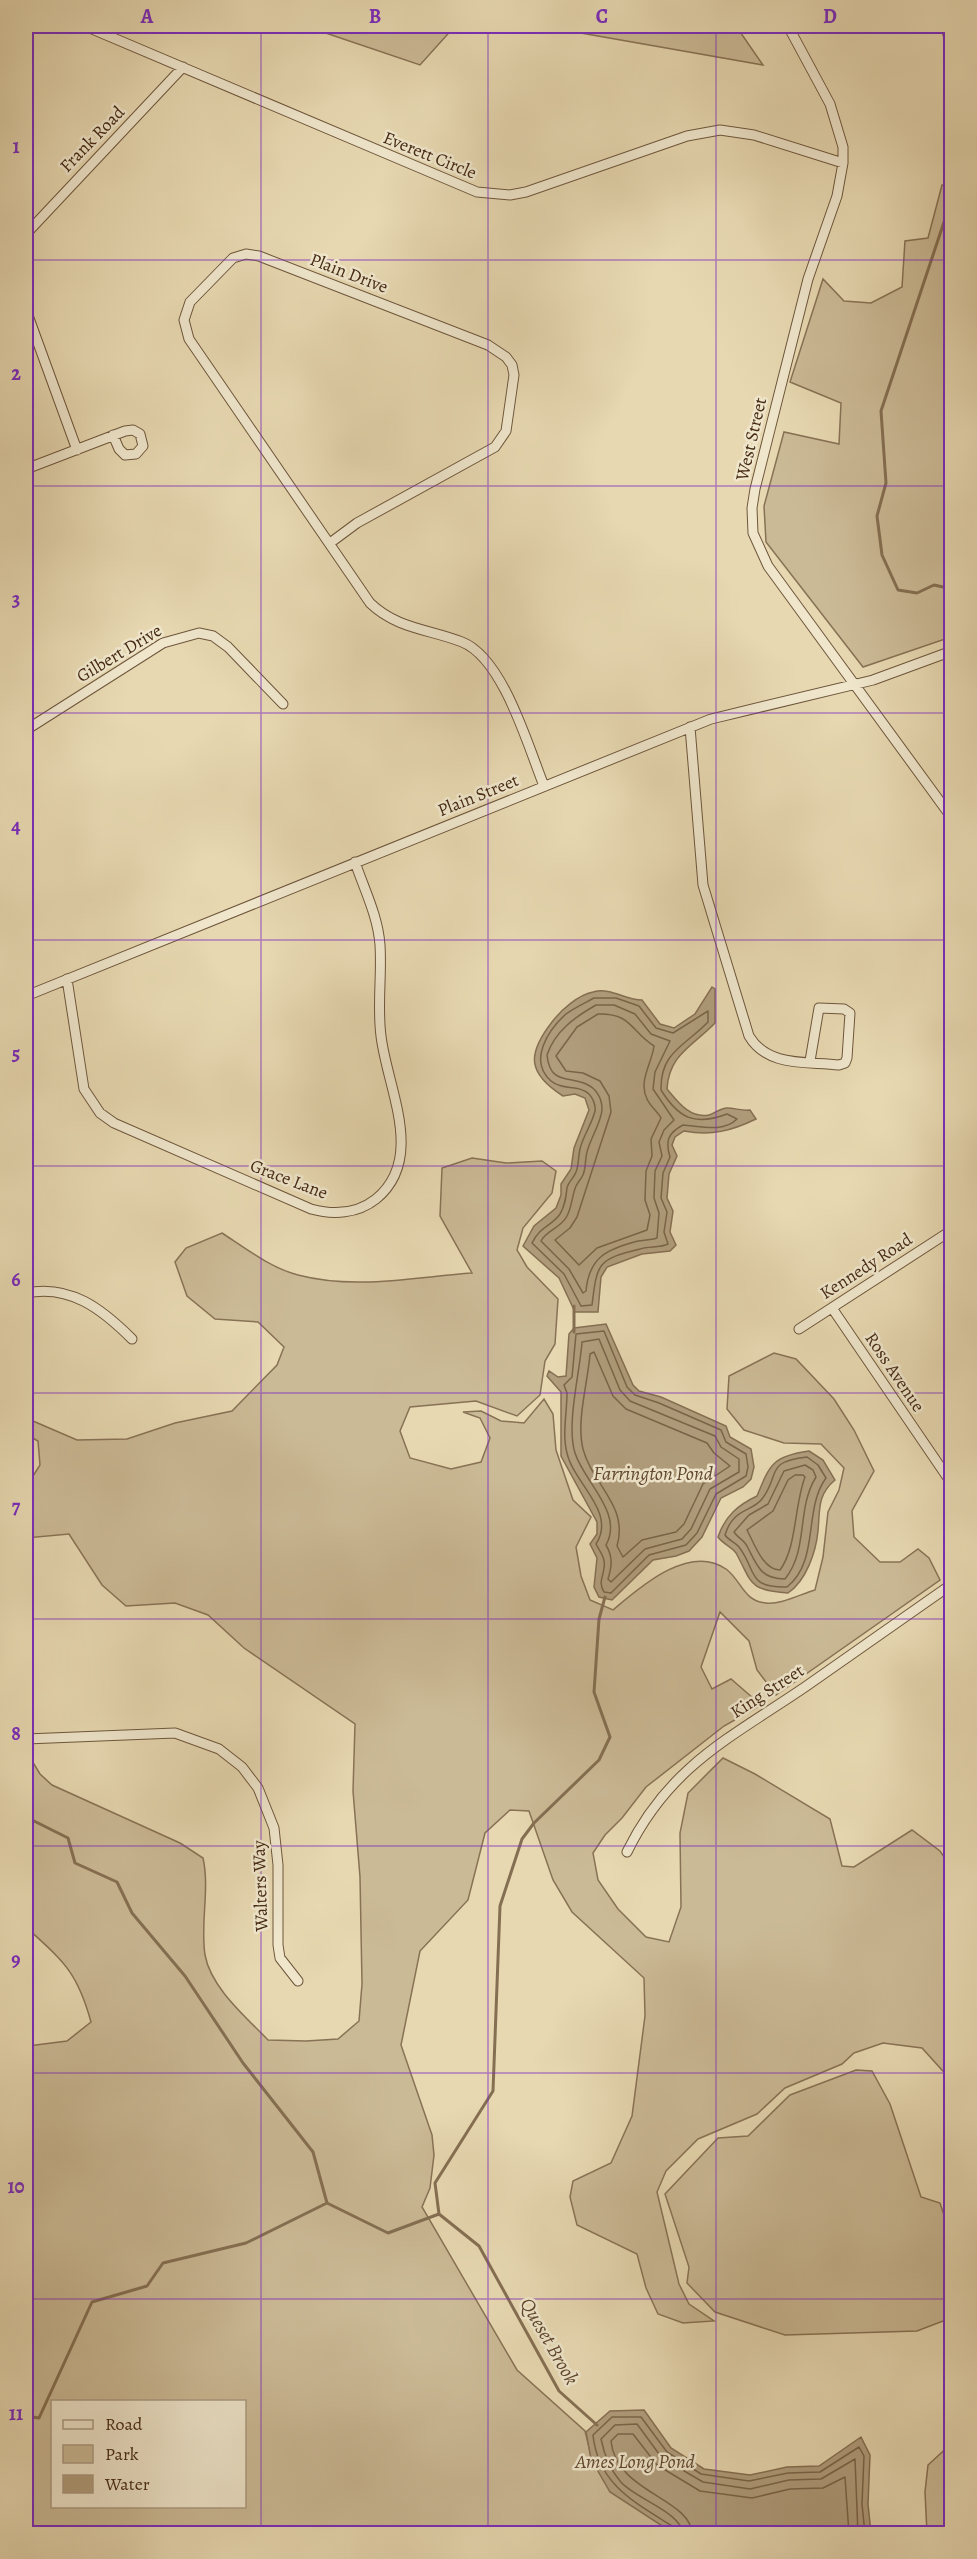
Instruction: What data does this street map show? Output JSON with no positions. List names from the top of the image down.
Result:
{
  "streets": {
    "street": [
      "Frank Road",
      "Everett Circle",
      "Plain Drive",
      "West Street",
      "Gilbert Drive",
      "Plain Street",
      "Grace Lane",
      "Kennedy Road",
      "Ross Avenue",
      "King Street",
      "Walters Way"
    ]
  },
  "crossings": [
    ["Frank Road", "Everett Circle"],
    ["Everett Circle", "West Street"],
    ["Plain Drive", "Plain Street"],
    ["West Street", "Plain Street"],
    ["Plain Street", "Grace Lane"],
    ["Kennedy Road", "Ross Avenue"]
  ],
  "water": ["Farrington Pond", "Queset Brook", "Ames Long Pond"],
  "legend": ["Road", "Park", "Water"],
  "grid": {
    "columns": [
      "A",
      "B",
      "C",
      "D"
    ],
    "rows": [
      "1",
      "2",
      "3",
      "4",
      "5",
      "6",
      "7",
      "8",
      "9",
      "10",
      "11"
    ]
  }
}
